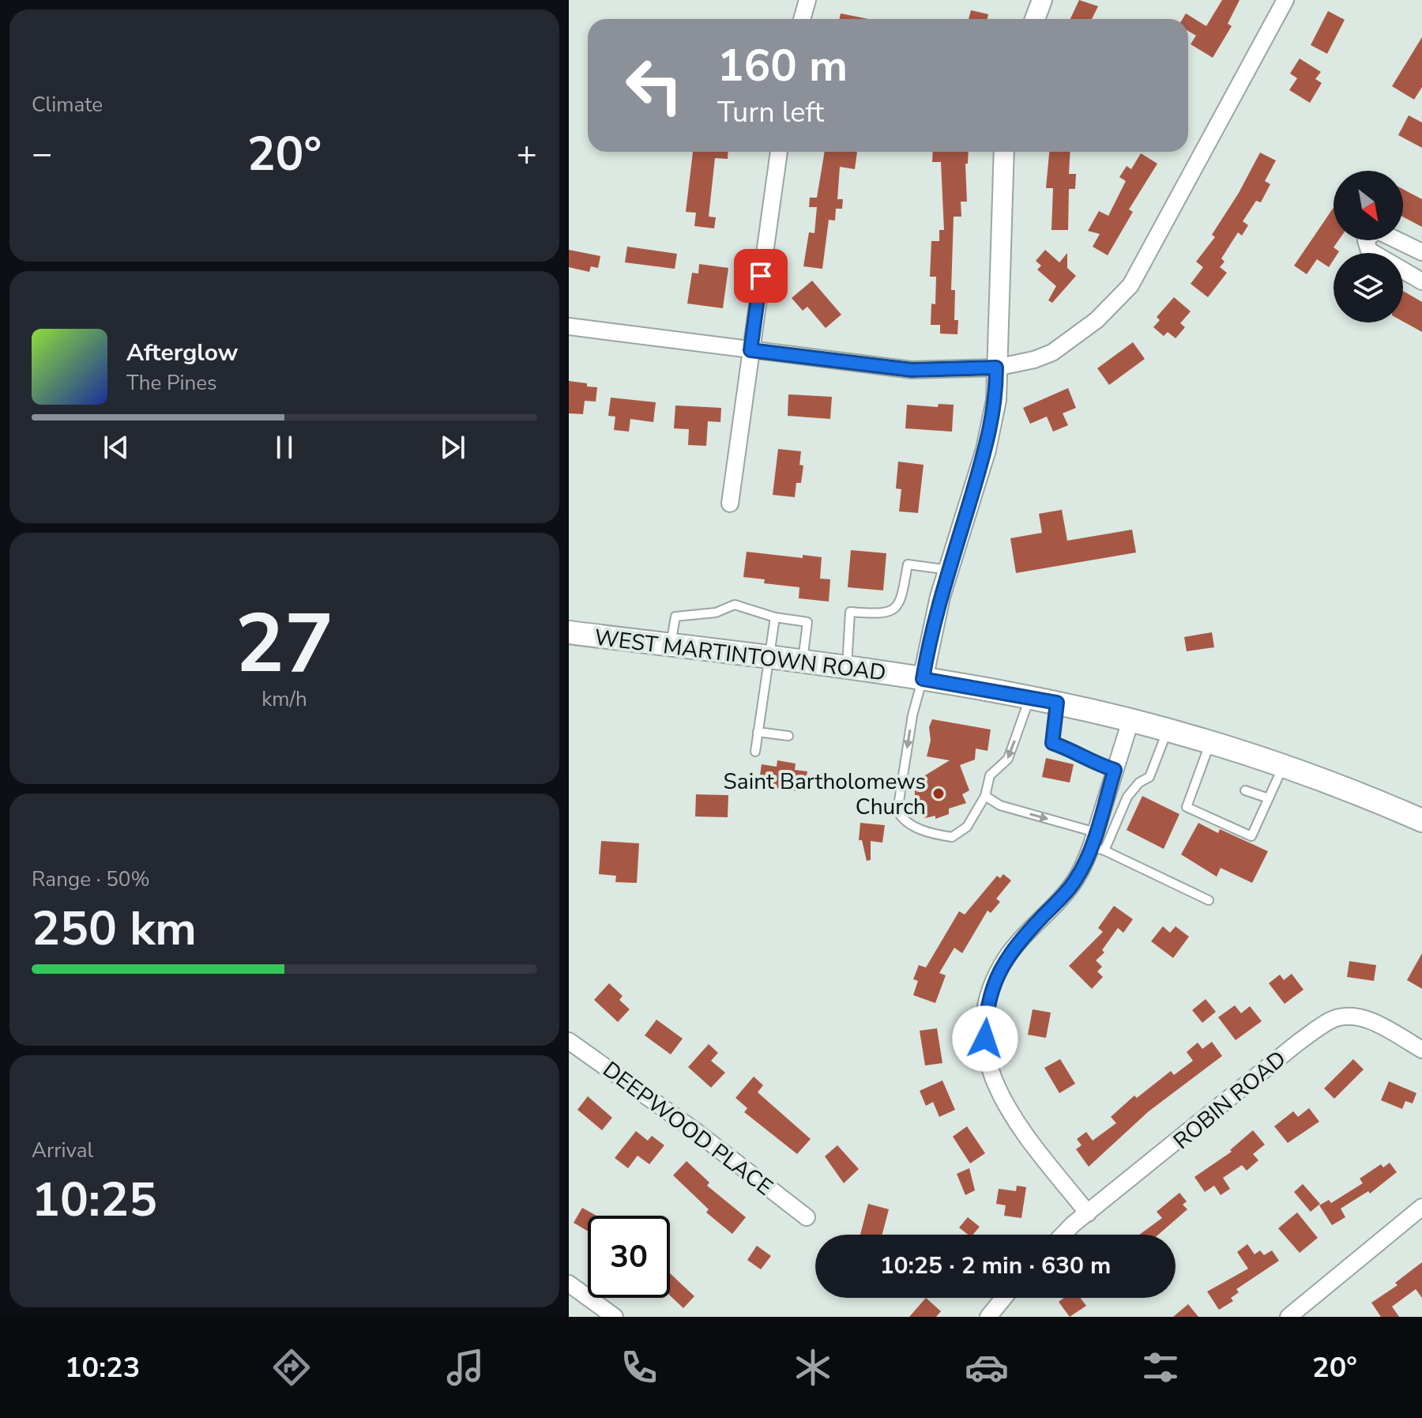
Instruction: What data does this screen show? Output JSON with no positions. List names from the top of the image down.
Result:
{
  "streets": {
    "main road": ["WEST MARTINTOWN ROAD"],
    "street": ["ROBIN ROAD", "DEEPWOOD PLACE"]
  },
  "places": ["Saint Bartholomews Church"],
  "north": "bottom right",
  "page": {
    "tile": [
      "Climate",
      ["27", "km/h"],
      ["Range · 50%", "250 km"],
      ["Arrival", "10:25"]
    ],
    "turn": ["160 m", "Turn left"],
    "heat": ["−", "20°", "+"],
    "song": ["Afterglow", "The Pines"],
    "limit": "30",
    "trip": "10:25 · 2 min · 630 m",
    "tabs": ["10:23", "20°"]
  }
}
